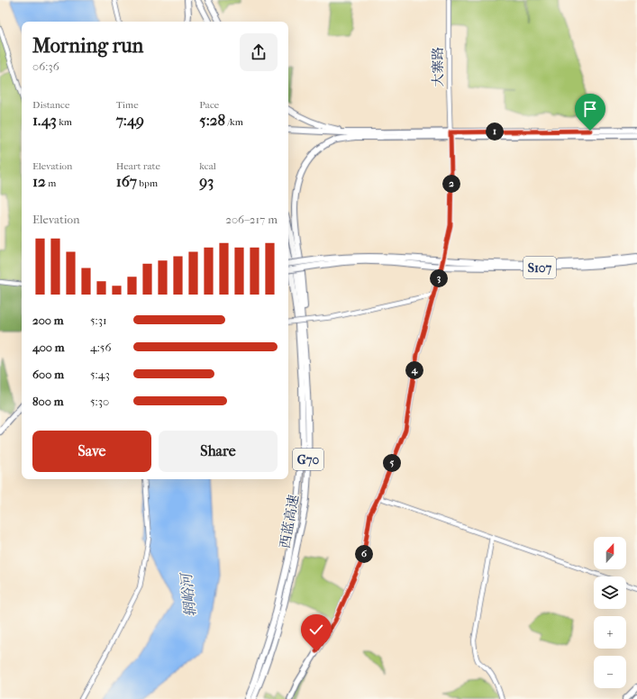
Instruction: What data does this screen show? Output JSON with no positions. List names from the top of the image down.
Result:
{
  "streets": {
    "highway": ["S107", "G70", "西蓝高速"],
    "street": ["大寨路"]
  },
  "crossings": [
    ["大寨路", "S107"]
  ],
  "water": ["辋峪河"],
  "north": "top",
  "page": {
    "heading": ["Morning run", "06:36"],
    "stats": [
      ["Distance", "1.43 km"],
      ["Time", "7:49"],
      ["Pace", "5:28 /km"],
      ["Elevation", "12 m"],
      ["Heart rate", "167 bpm"],
      ["kcal", "93"]
    ],
    "pins": [
      "1",
      "2",
      "3",
      "4",
      "5",
      "6"
    ],
    "chart": ["Elevation", "206–217 m"],
    "list": [
      {
        "name": "200 m",
        "note": "5:31"
      },
      {
        "name": "400 m",
        "note": "4:56"
      },
      {
        "name": "600 m",
        "note": "5:43"
      },
      {
        "name": "800 m",
        "note": "5:30"
      }
    ],
    "buttons": ["Save", "Share"],
    "map_buttons": ["+", "−"]
  }
}
